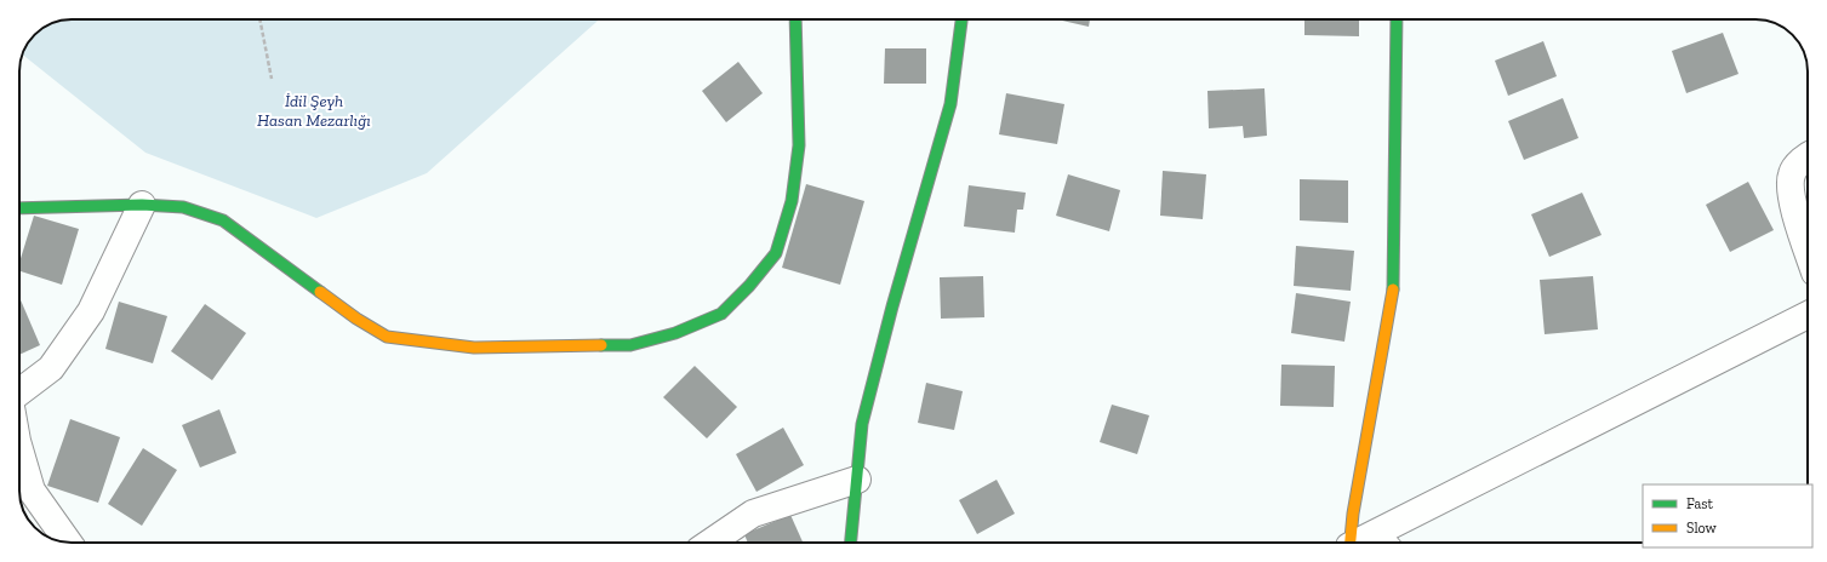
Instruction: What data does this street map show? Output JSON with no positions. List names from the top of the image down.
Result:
{
  "parks": ["İdil Şeyh Hasan Mezarlığı"],
  "legend": ["Fast", "Slow"]
}
